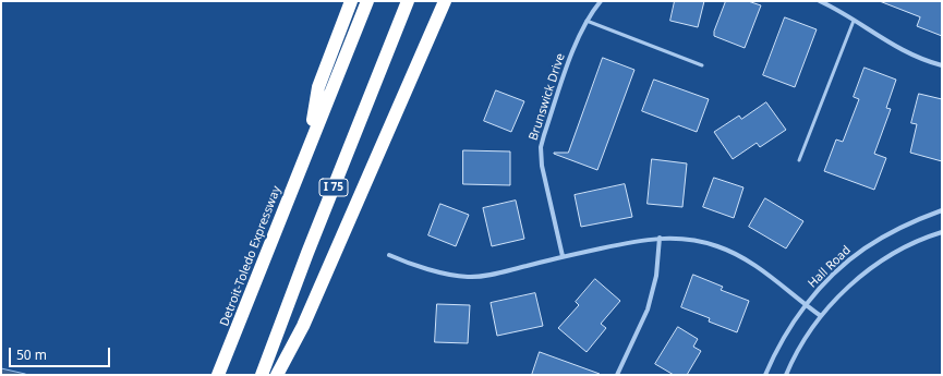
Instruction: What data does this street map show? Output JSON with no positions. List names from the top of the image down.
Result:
{
  "streets": {
    "highway": ["I 75", "Detroit-Toledo Expressway"],
    "street": ["Brunswick Drive", "Hall Road"]
  },
  "scale_bar": "50 m"
}
